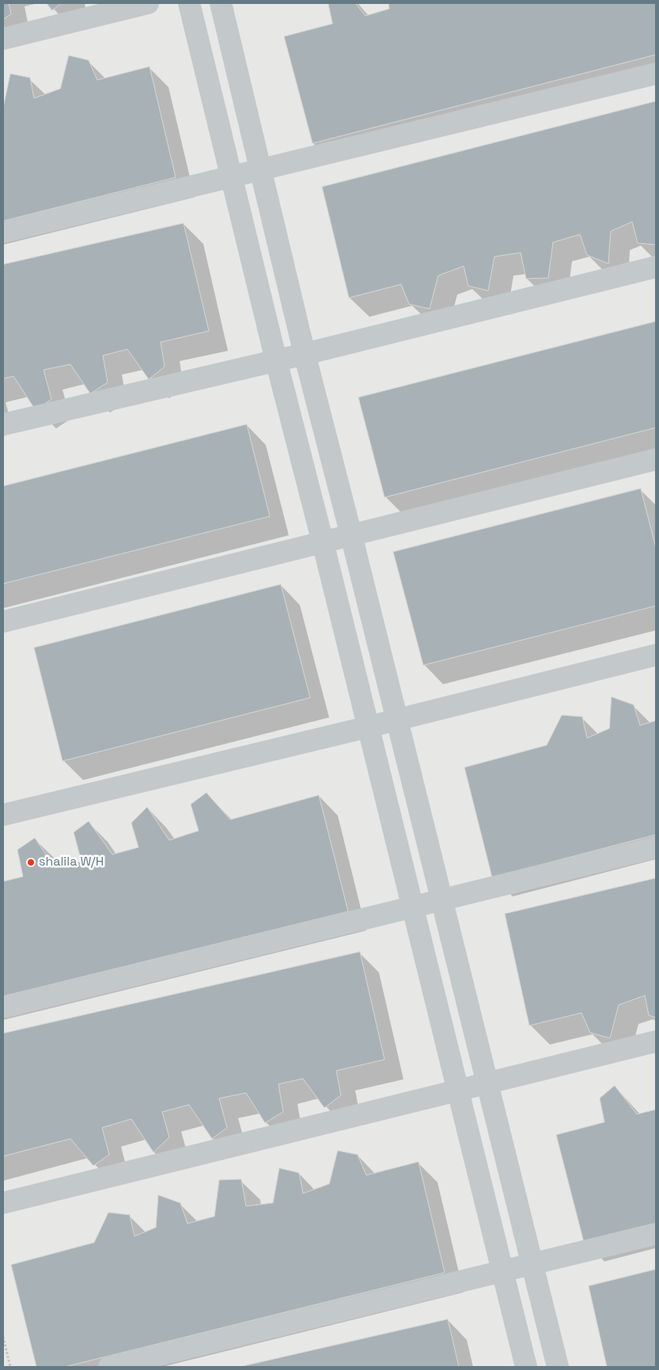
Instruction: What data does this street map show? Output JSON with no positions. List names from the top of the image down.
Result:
{
  "places": ["shalila W/H"]
}
